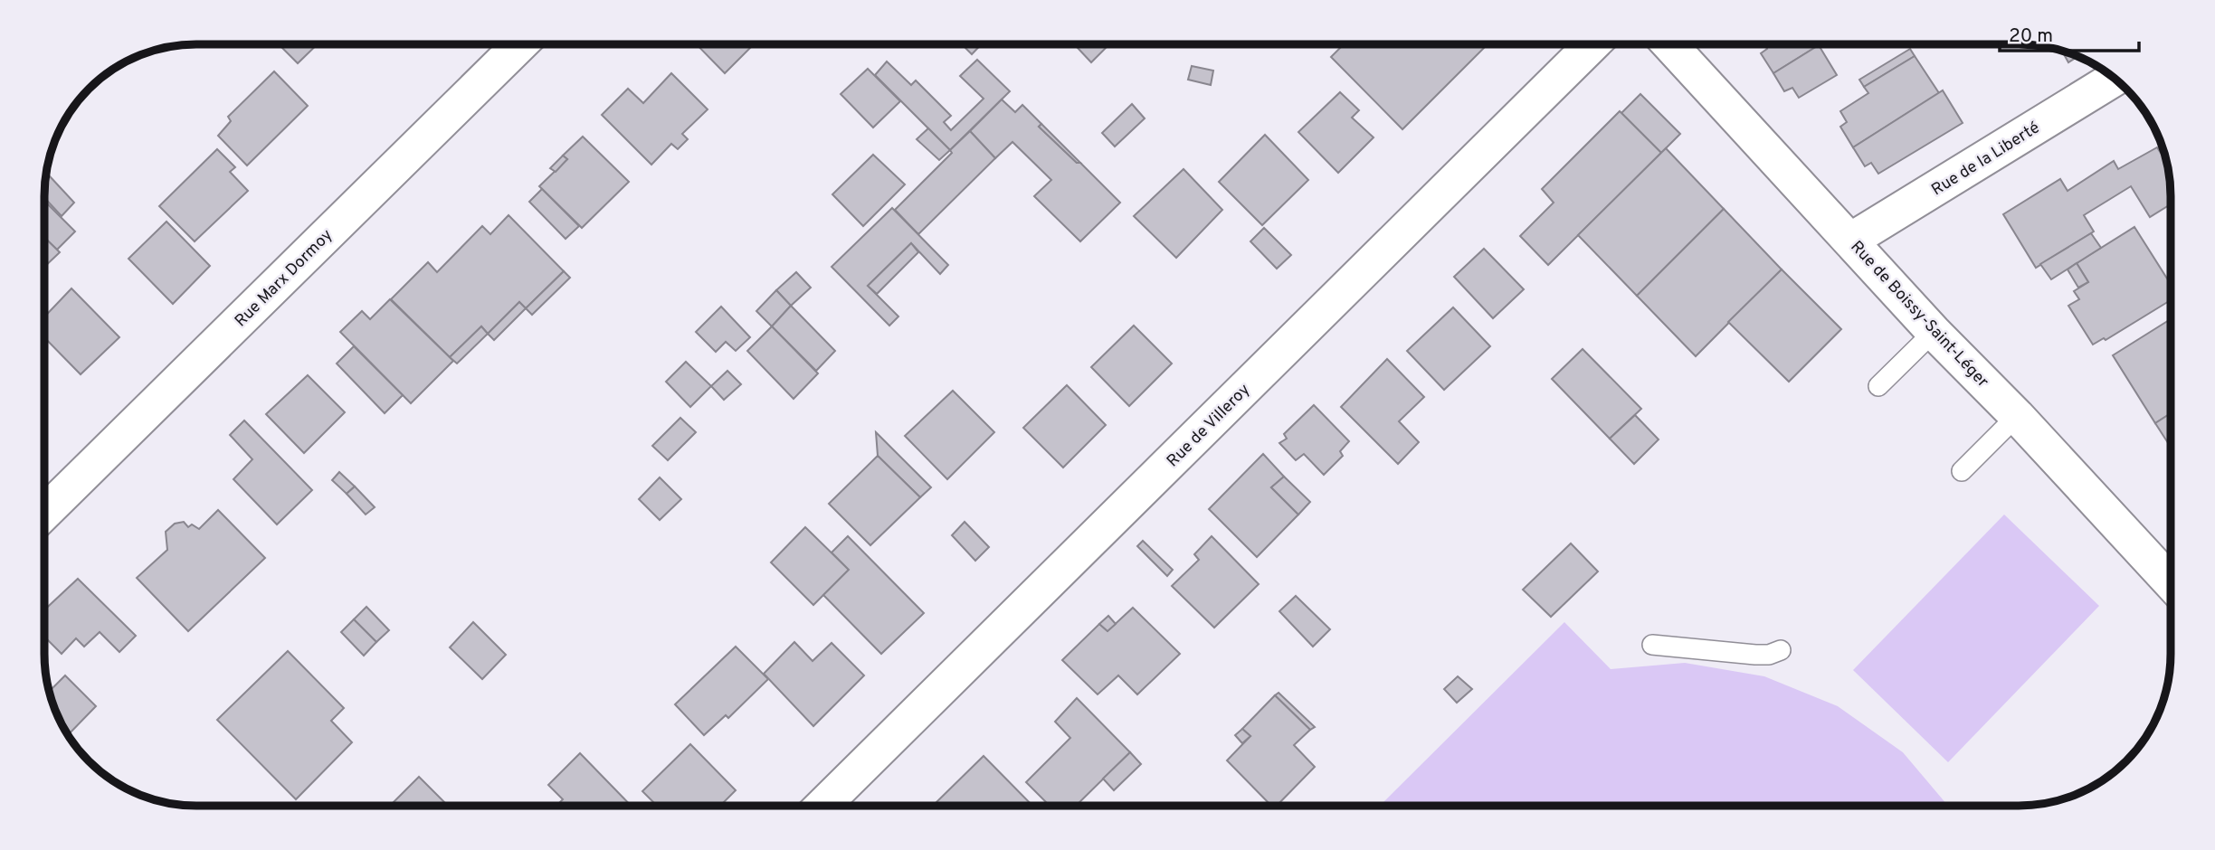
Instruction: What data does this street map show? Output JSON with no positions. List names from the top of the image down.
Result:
{
  "streets": {
    "street": [
      "Rue de la Liberté",
      "Rue Marx Dormoy",
      "Rue de Boissy-Saint-Léger",
      "Rue de Villeroy"
    ]
  },
  "crossings": [
    ["Rue de la Liberté", "Rue de Boissy-Saint-Léger"]
  ],
  "scale_bar": "20 m"
}
